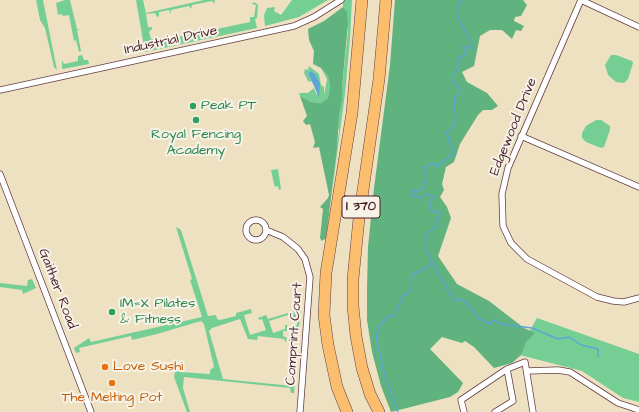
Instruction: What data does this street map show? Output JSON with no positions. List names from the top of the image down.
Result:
{
  "streets": {
    "highway": ["I 370"],
    "street": [
      "Industrial Drive",
      "Edgewood Drive",
      "Gaither Road",
      "Comprint Court"
    ]
  },
  "places": [
    "Peak PT",
    "Royal Fencing Academy",
    "IM=X Pilates & Fitness",
    "Love Sushi",
    "The Melting Pot"
  ]
}
